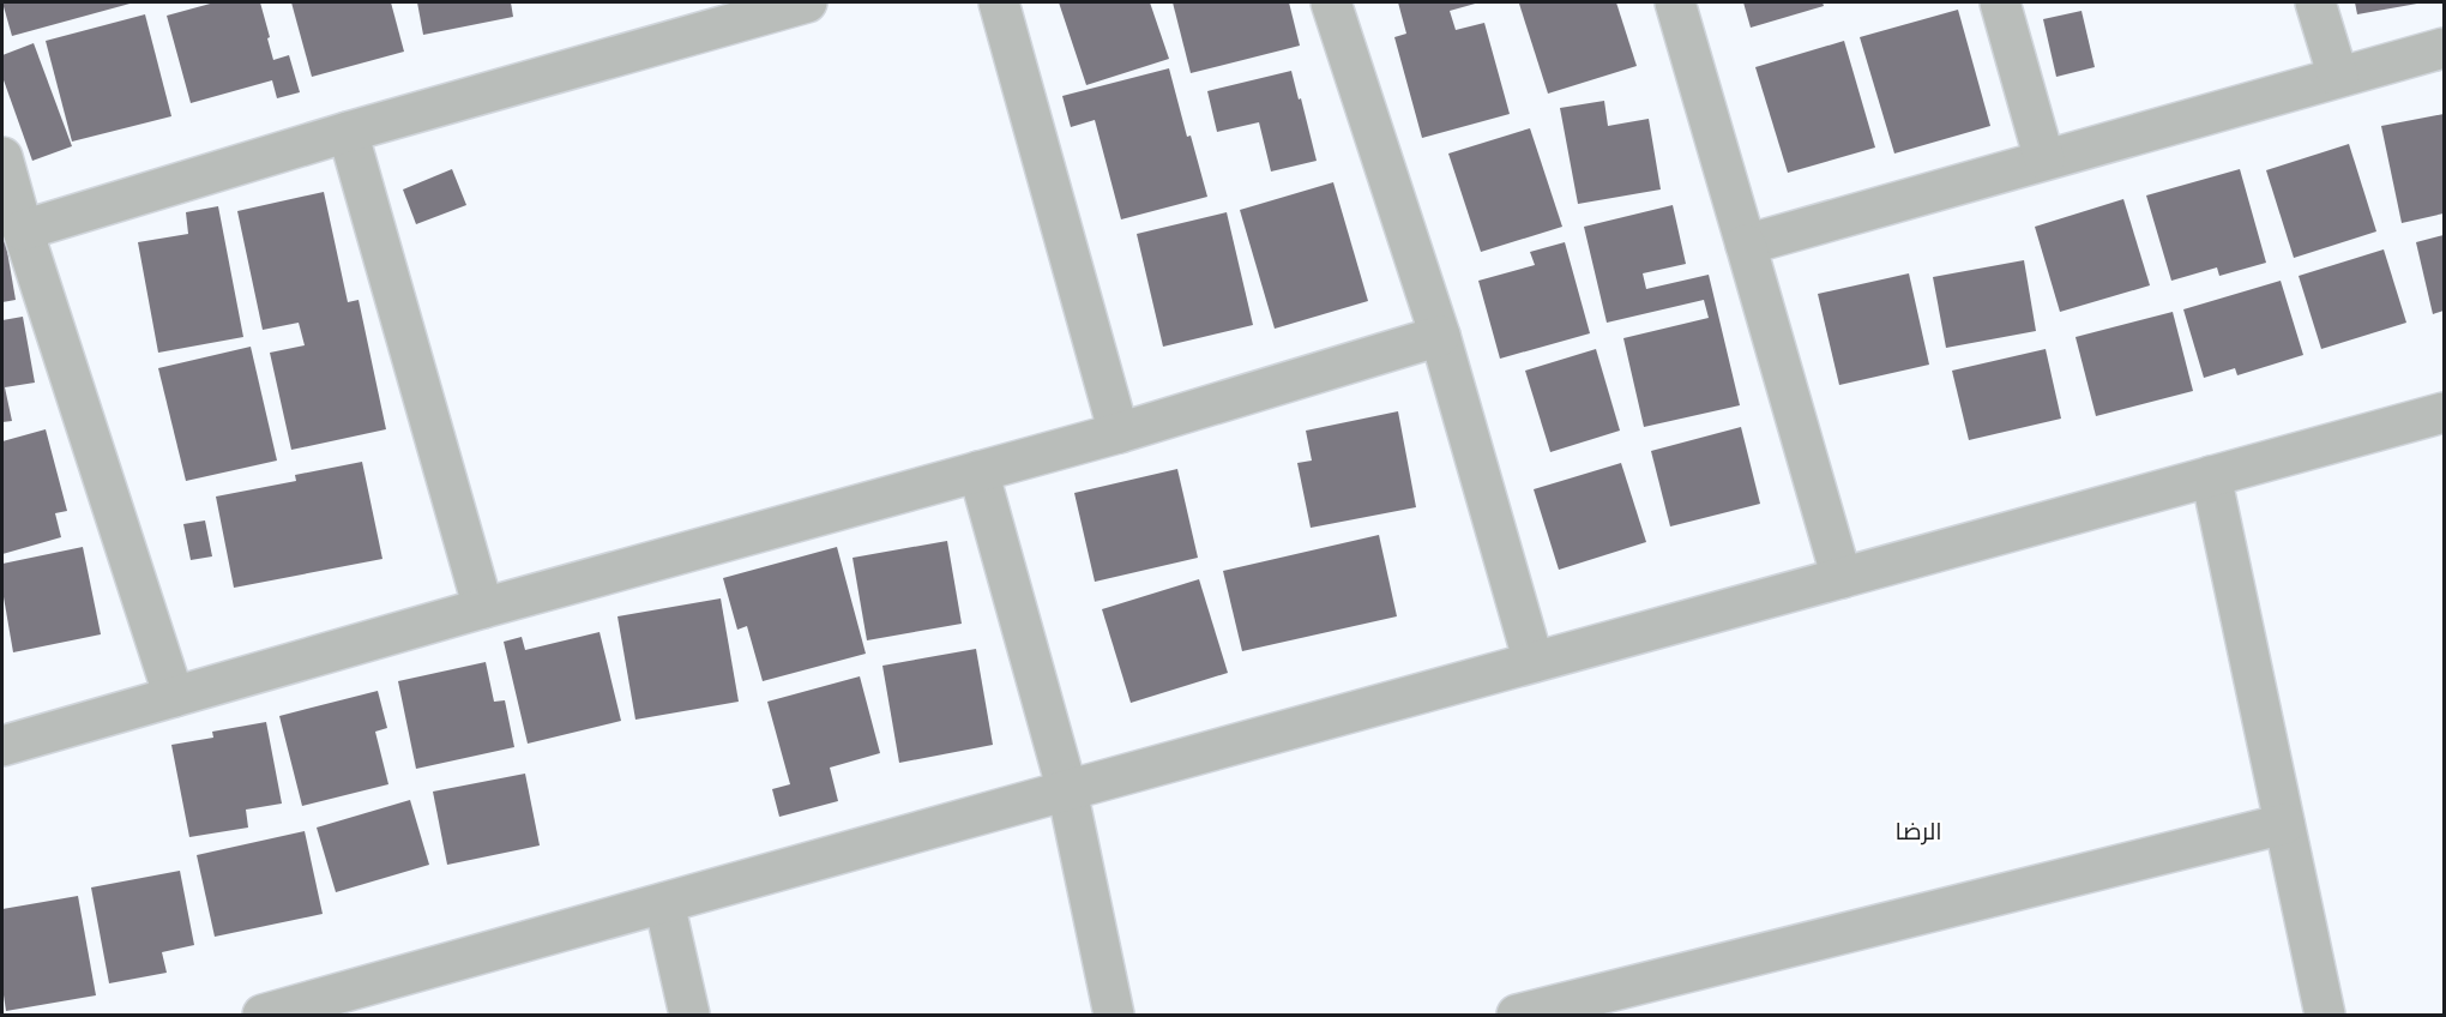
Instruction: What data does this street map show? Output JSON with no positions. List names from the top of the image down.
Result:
{
  "districts": ["الرضا"]
}
